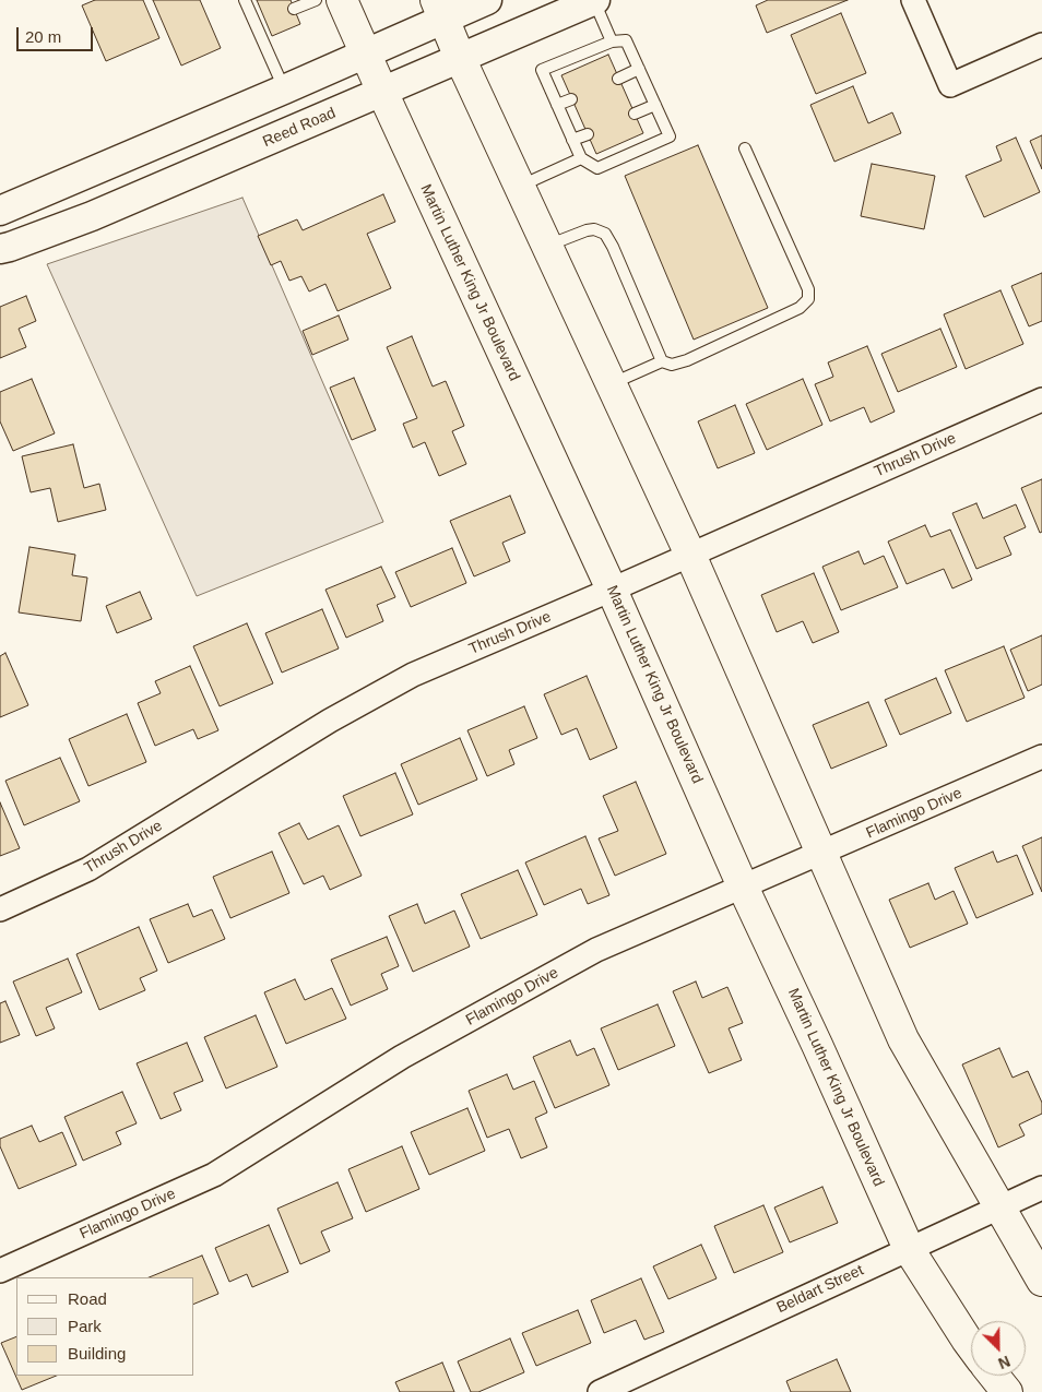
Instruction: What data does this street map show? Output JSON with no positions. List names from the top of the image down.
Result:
{
  "streets": {
    "main road": ["Martin Luther King Jr Boulevard"],
    "street": [
      "Reed Road",
      "Thrush Drive",
      "Flamingo Drive",
      "Beldart Street"
    ]
  },
  "crossings": [
    ["Reed Road", "Martin Luther King Jr Boulevard"],
    ["Martin Luther King Jr Boulevard", "Thrush Drive"],
    ["Martin Luther King Jr Boulevard", "Flamingo Drive"],
    ["Martin Luther King Jr Boulevard", "Beldart Street"]
  ],
  "legend": ["Road", "Park", "Building"],
  "scale_bar": "20 m",
  "north": "bottom right"
}
